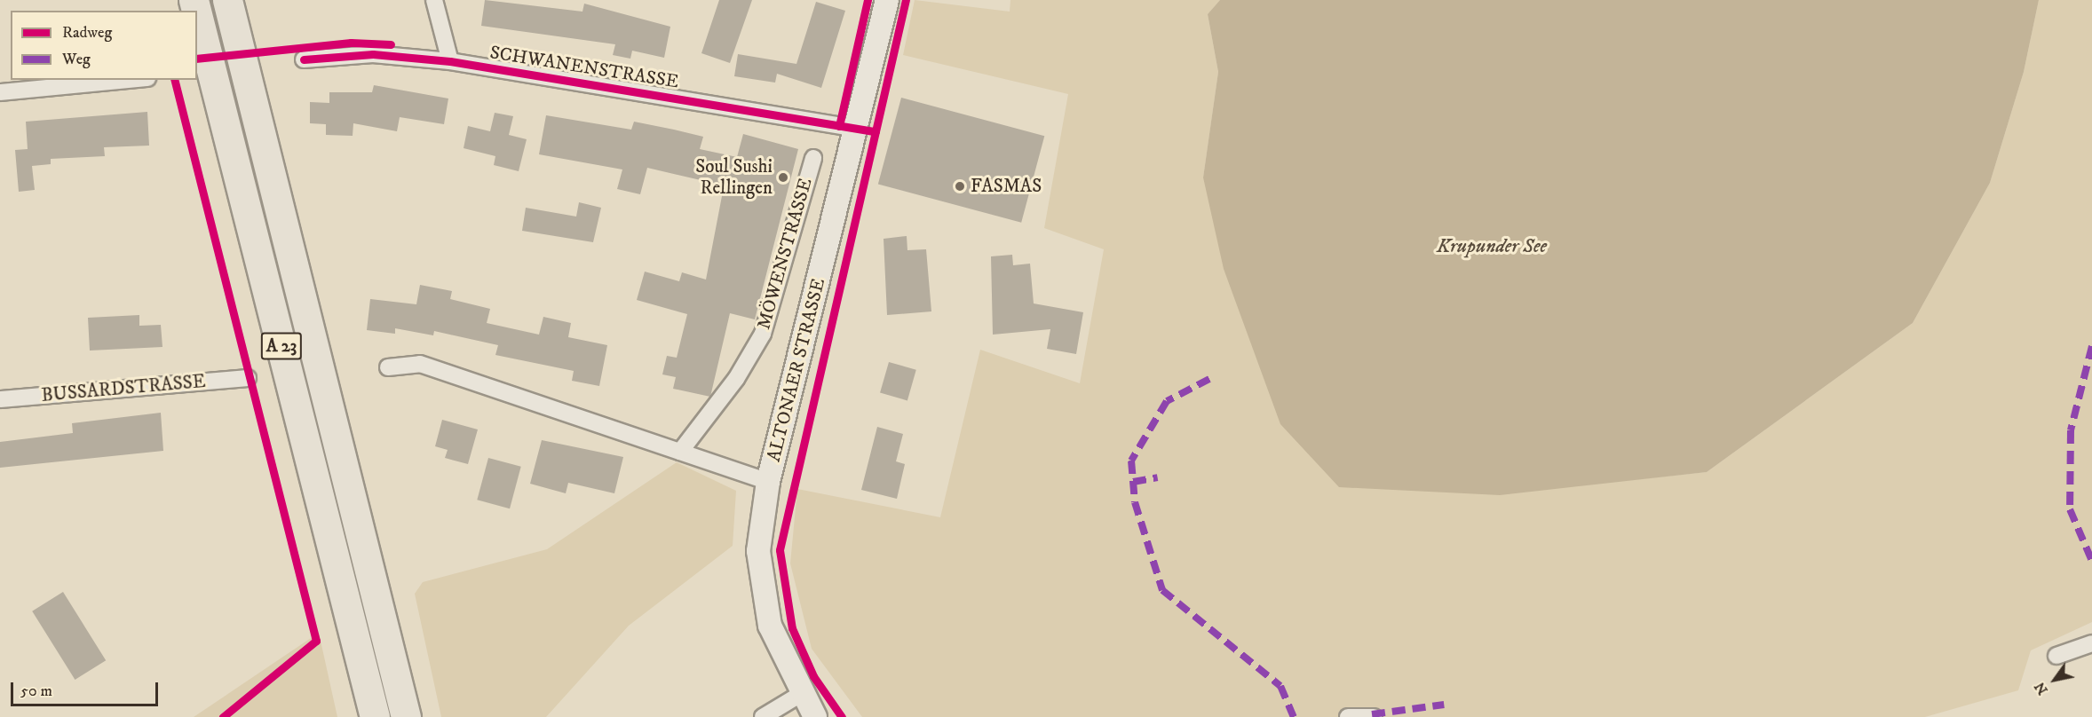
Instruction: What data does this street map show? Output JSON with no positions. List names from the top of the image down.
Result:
{
  "streets": {
    "highway": ["A 23"],
    "main road": ["ALTONAER STRASSE"],
    "street": ["SCHWANENSTRASSE", "MÖWENSTRASSE", "BUSSARDSTRASSE"]
  },
  "crossings": [
    ["SCHWANENSTRASSE", "ALTONAER STRASSE"]
  ],
  "water": ["Krupunder See"],
  "places": ["Soul Sushi Rellingen", "FASMAS"],
  "legend": ["Radweg", "Weg"],
  "scale_bar": "50 m",
  "north": "bottom left"
}
